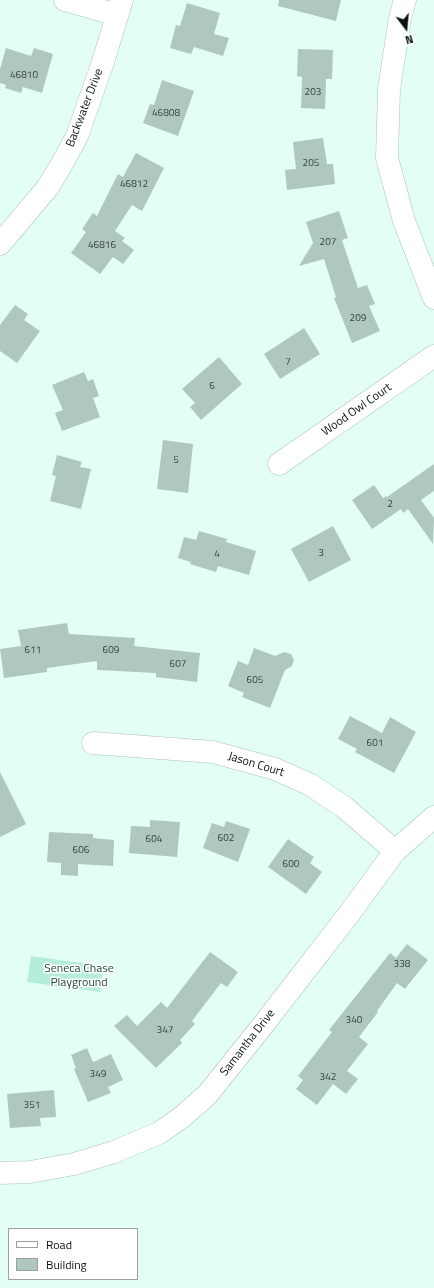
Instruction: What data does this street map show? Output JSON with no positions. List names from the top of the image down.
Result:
{
  "streets": {
    "street": [
      "Backwater Drive",
      "Wood Owl Court",
      "Jason Court",
      "Samantha Drive"
    ]
  },
  "crossings": [
    ["Jason Court", "Samantha Drive"]
  ],
  "parks": ["Seneca Chase Playground"],
  "house_numbers": [
    "46810",
    "203",
    "46808",
    "205",
    "46812",
    "207",
    "46816",
    "209",
    "7",
    "6",
    "5",
    "2",
    "3",
    "4",
    "611",
    "609",
    "607",
    "605",
    "601",
    "602",
    "604",
    "606",
    "600",
    "338",
    "340",
    "347",
    "349",
    "342",
    "351"
  ],
  "legend": ["Road", "Building"],
  "north": "bottom"
}
